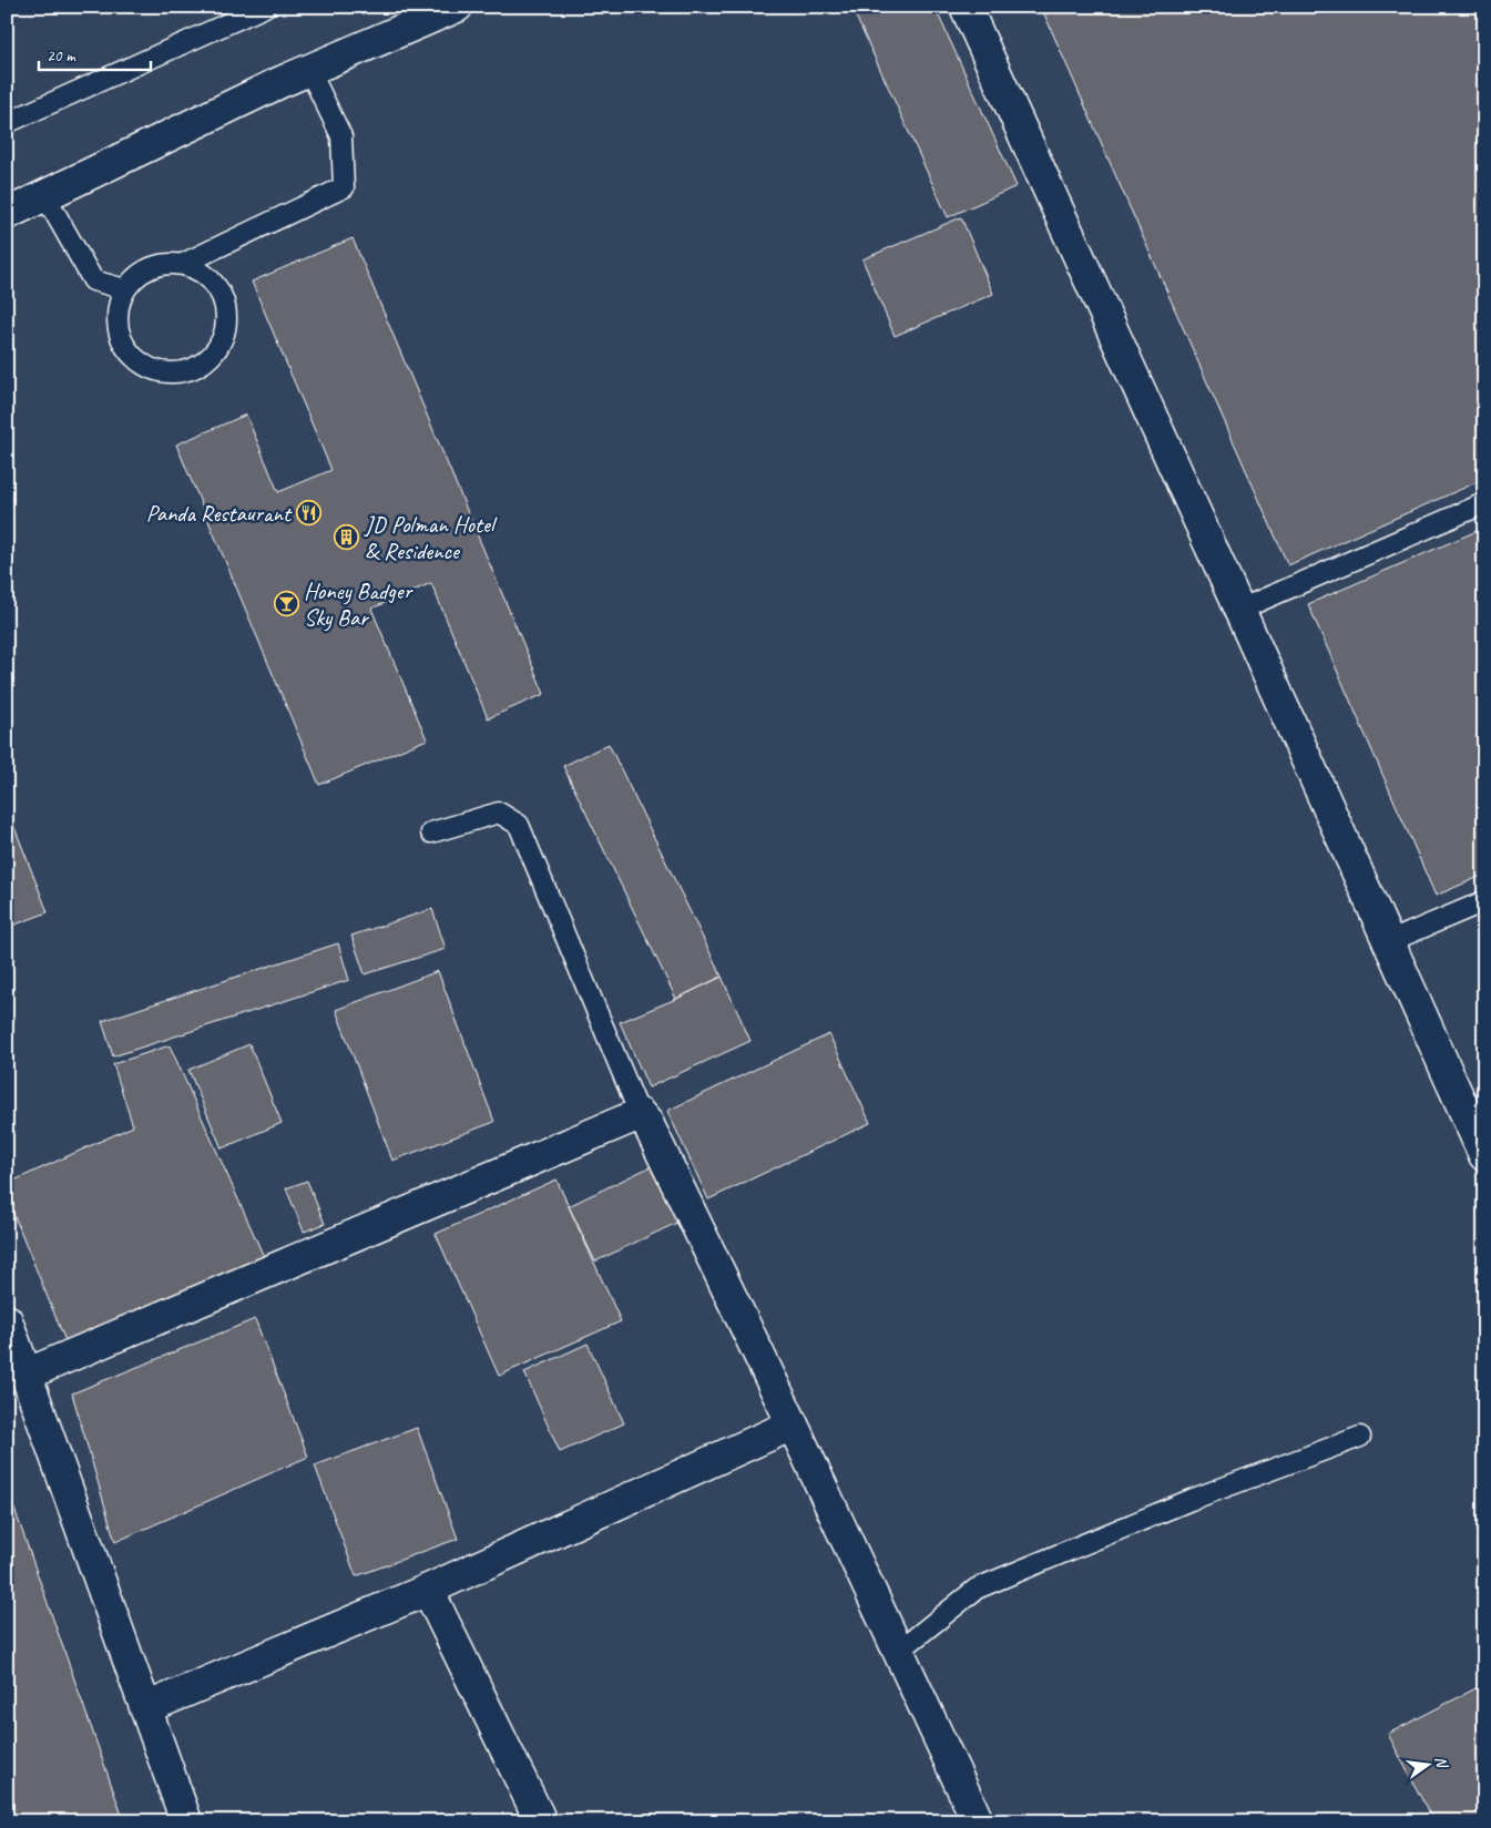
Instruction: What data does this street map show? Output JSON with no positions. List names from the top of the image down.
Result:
{
  "places": {
    "restaurant": ["Panda Restaurant"],
    "building": ["JD Polman Hotel & Residence"],
    "bar": ["Honey Badger Sky Bar"]
  },
  "scale_bar": "20 m",
  "north": "right"
}
